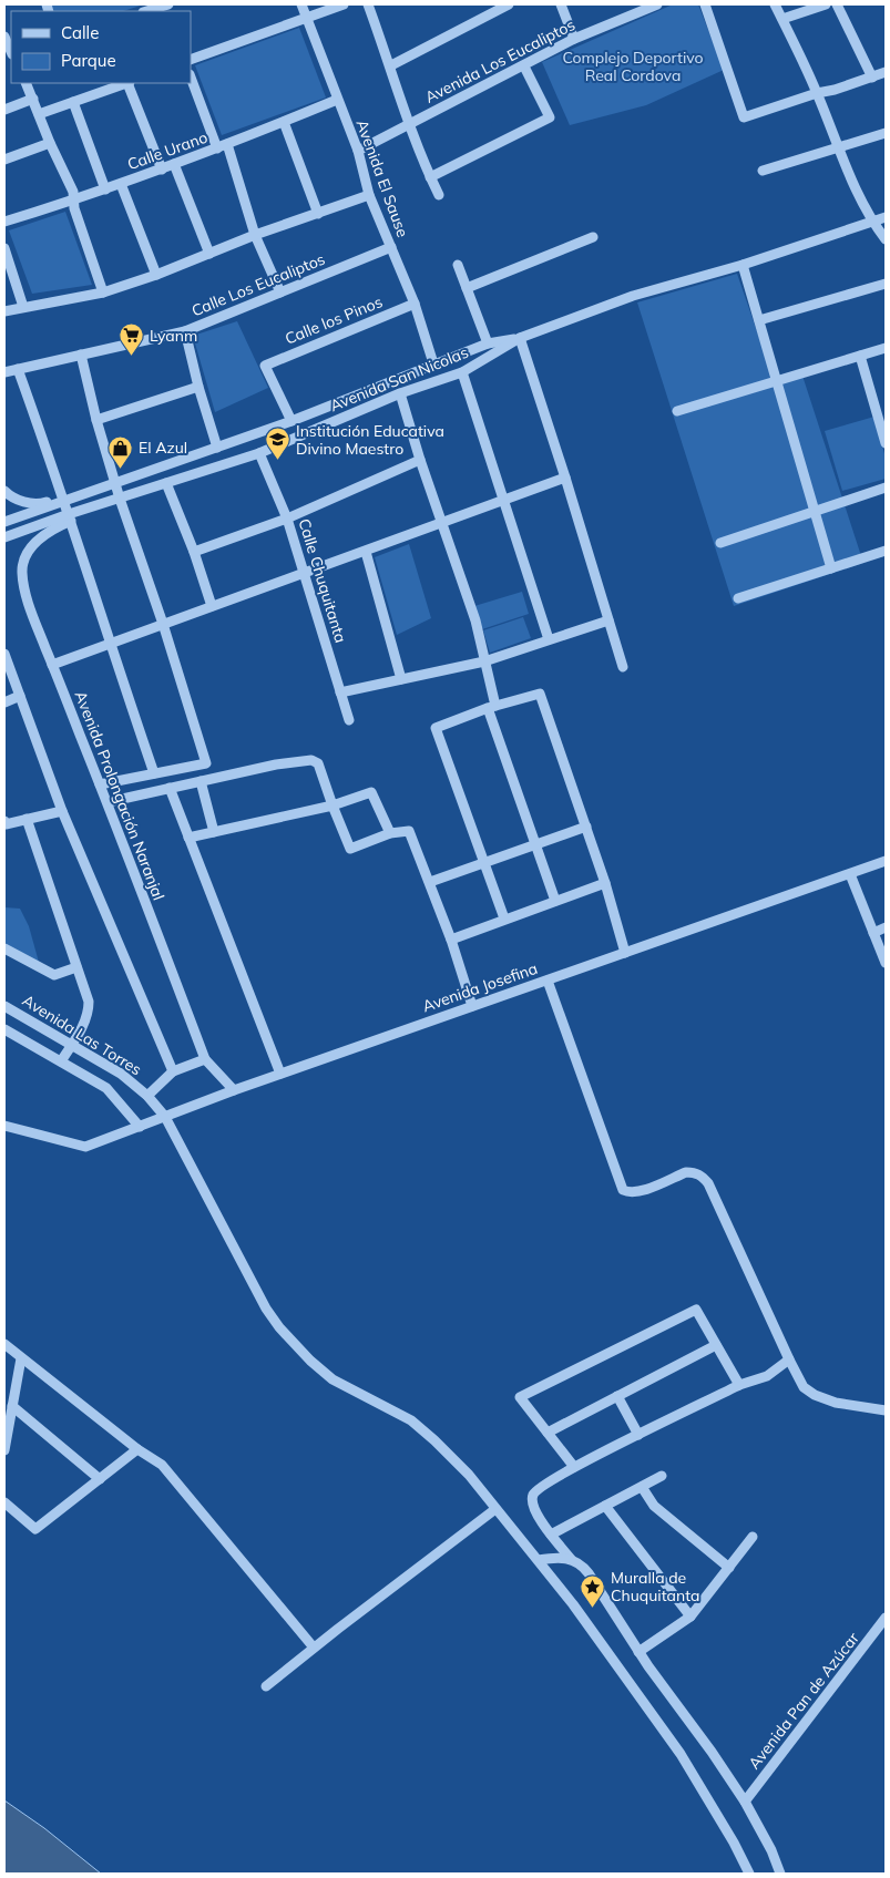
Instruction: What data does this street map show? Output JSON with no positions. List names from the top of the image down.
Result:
{
  "streets": {
    "street": [
      "Avenida Los Eucaliptos",
      "Calle Urano",
      "Avenida El Sause",
      "Calle Los Eucaliptos",
      "Calle los Pinos",
      "Avenida San Nicolas",
      "Calle Chuquitanta",
      "Avenida Prolongación Naranjal",
      "Avenida Josefina",
      "Avenida Las Torres",
      "Avenida Pan de Azúcar"
    ]
  },
  "crossings": [
    ["Avenida Los Eucaliptos", "Avenida El Sause"],
    ["Calle Urano", "Avenida El Sause"],
    ["Avenida El Sause", "Calle Los Eucaliptos"],
    ["Avenida El Sause", "Calle los Pinos"],
    ["Avenida El Sause", "Avenida San Nicolas"],
    ["Calle los Pinos", "Avenida San Nicolas"],
    ["Avenida San Nicolas", "Calle Chuquitanta"],
    ["Avenida San Nicolas", "Avenida Prolongación Naranjal"],
    ["Avenida Prolongación Naranjal", "Avenida Josefina"],
    ["Avenida Josefina", "Avenida Las Torres"]
  ],
  "parks": ["Complejo Deportivo Real Cordova"],
  "places": {
    "supermarket": ["Lyanm"],
    "school or university": ["Institución Educativa Divino Maestro"],
    "shop": ["El Azul"],
    "place": ["Muralla de Chuquitanta"]
  },
  "legend": ["Calle", "Parque"]
}
